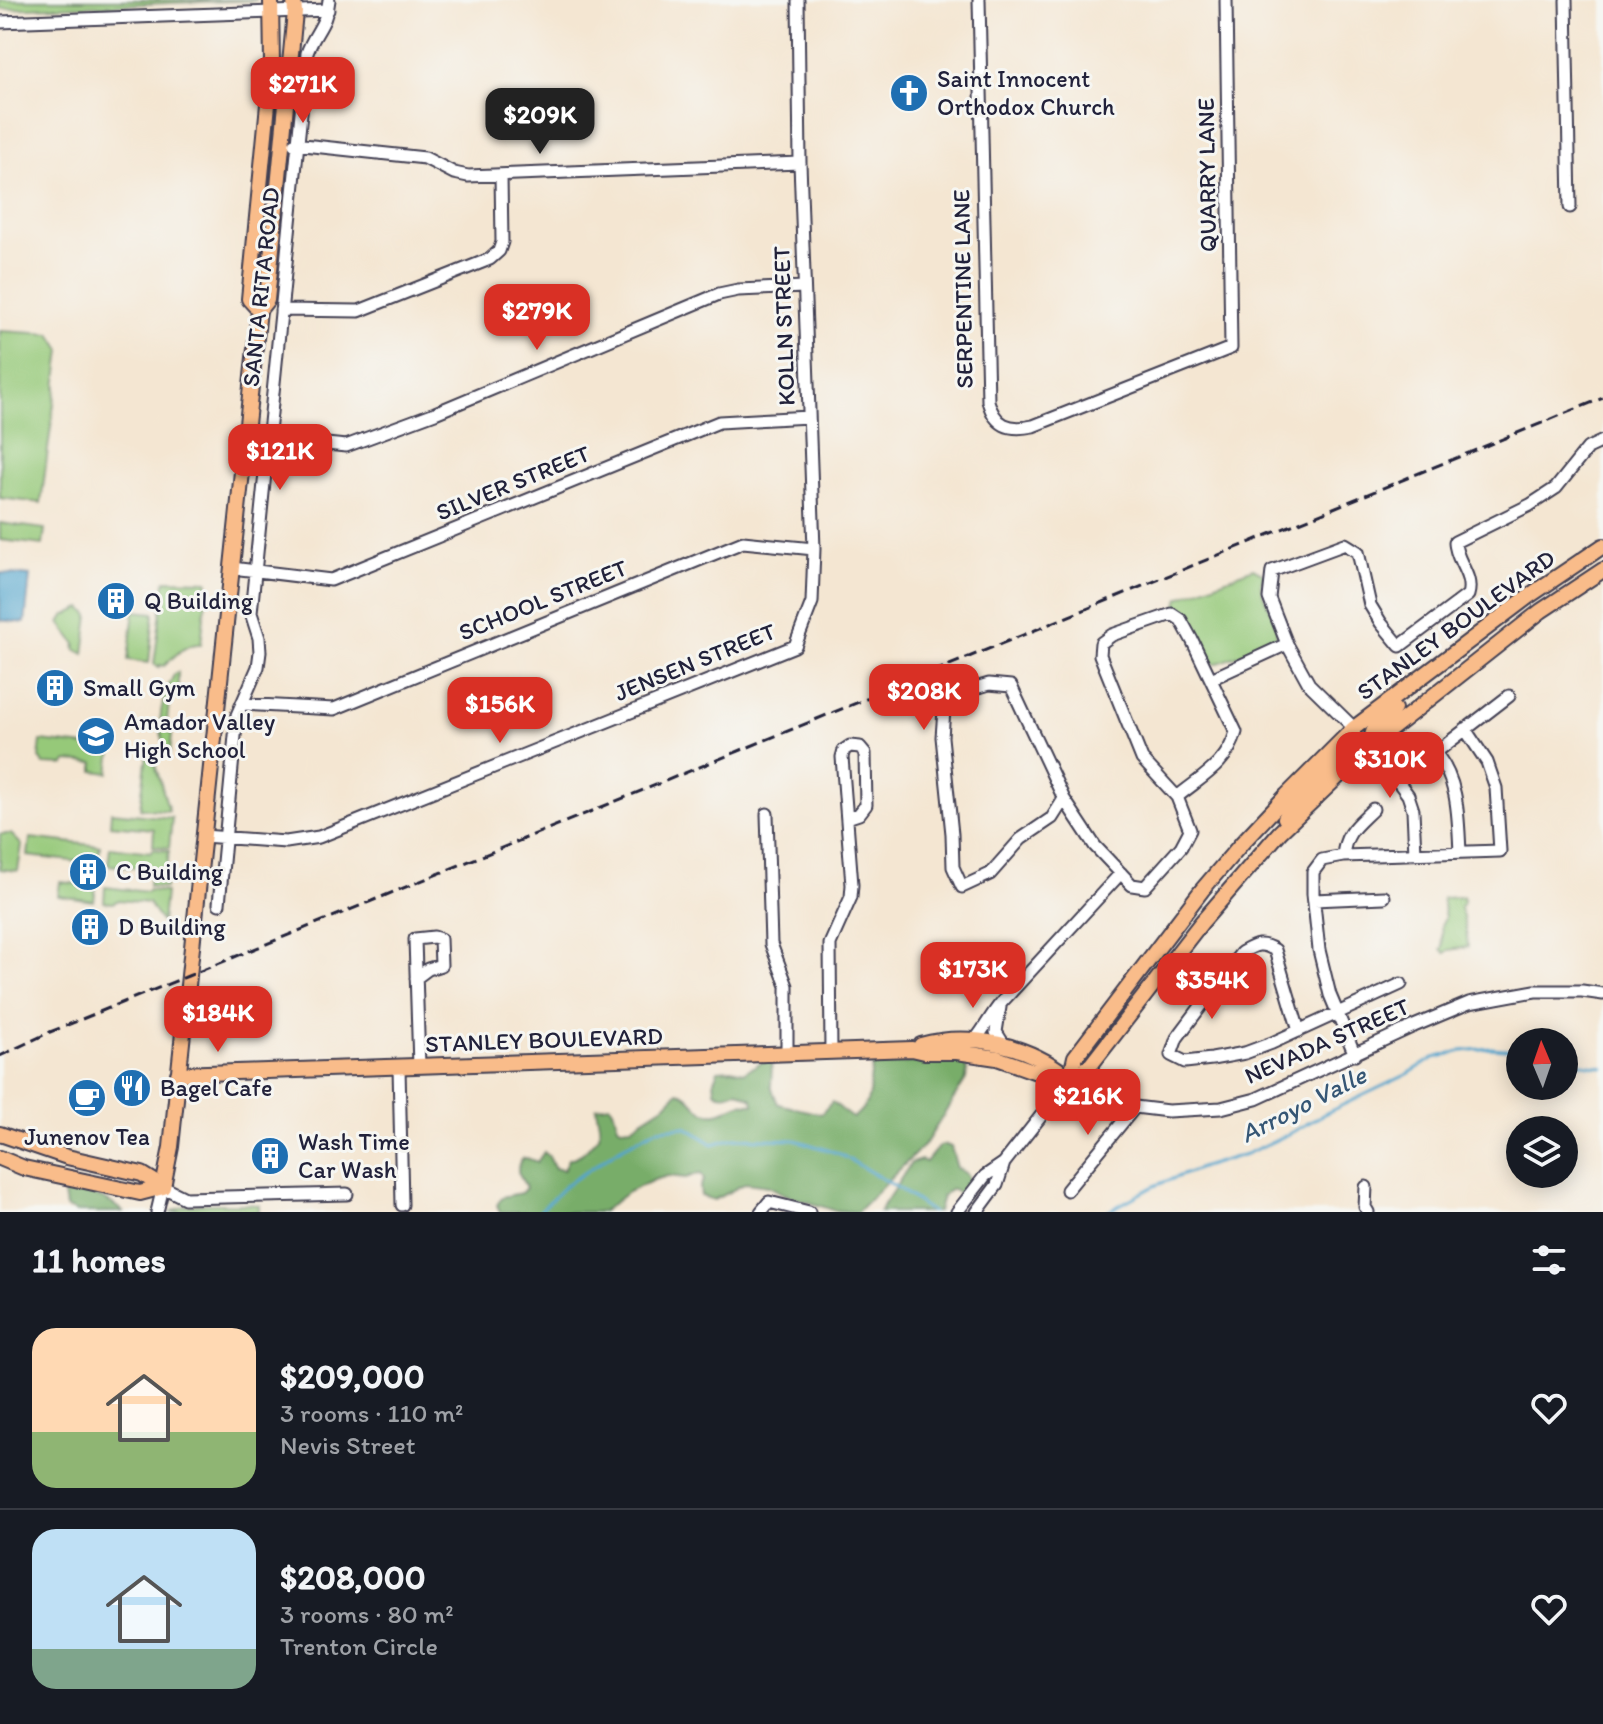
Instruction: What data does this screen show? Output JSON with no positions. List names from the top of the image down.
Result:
{
  "streets": {
    "main road": ["SANTA RITA ROAD", "STANLEY BOULEVARD"],
    "street": [
      "QUARRY LANE",
      "SERPENTINE LANE",
      "KOLLN STREET",
      "SILVER STREET",
      "SCHOOL STREET",
      "JENSEN STREET",
      "NEVADA STREET"
    ]
  },
  "crossings": [
    ["QUARRY LANE", "SERPENTINE LANE"],
    ["SANTA RITA ROAD", "SILVER STREET"],
    ["SANTA RITA ROAD", "SCHOOL STREET"],
    ["SANTA RITA ROAD", "STANLEY BOULEVARD"],
    ["SANTA RITA ROAD", "JENSEN STREET"],
    ["KOLLN STREET", "SILVER STREET"],
    ["KOLLN STREET", "SCHOOL STREET"],
    ["KOLLN STREET", "JENSEN STREET"],
    ["STANLEY BOULEVARD", "NEVADA STREET"]
  ],
  "water": ["Arroyo Valle"],
  "places": {
    "church": ["Saint Innocent Orthodox Church"],
    "building": [
      "Q Building",
      "Small Gym",
      "C Building",
      "D Building",
      "Wash Time Car Wash"
    ],
    "school or university": ["Amador Valley High School"],
    "restaurant": ["Bagel Cafe"],
    "cafe": ["Junenov Tea"]
  },
  "north": "top",
  "page": {
    "price": [
      "$271K",
      "$209K",
      "$279K",
      "$121K",
      "$208K",
      "$156K",
      "$310K",
      "$173K",
      "$354K",
      "$184K",
      "$216K"
    ],
    "heading": "11 homes",
    "list": [
      {
        "name": "$209,000",
        "note": "3 rooms · 110 m² · Nevis Street"
      },
      {
        "name": "$208,000",
        "note": "3 rooms · 80 m² · Trenton Circle"
      }
    ]
  }
}
